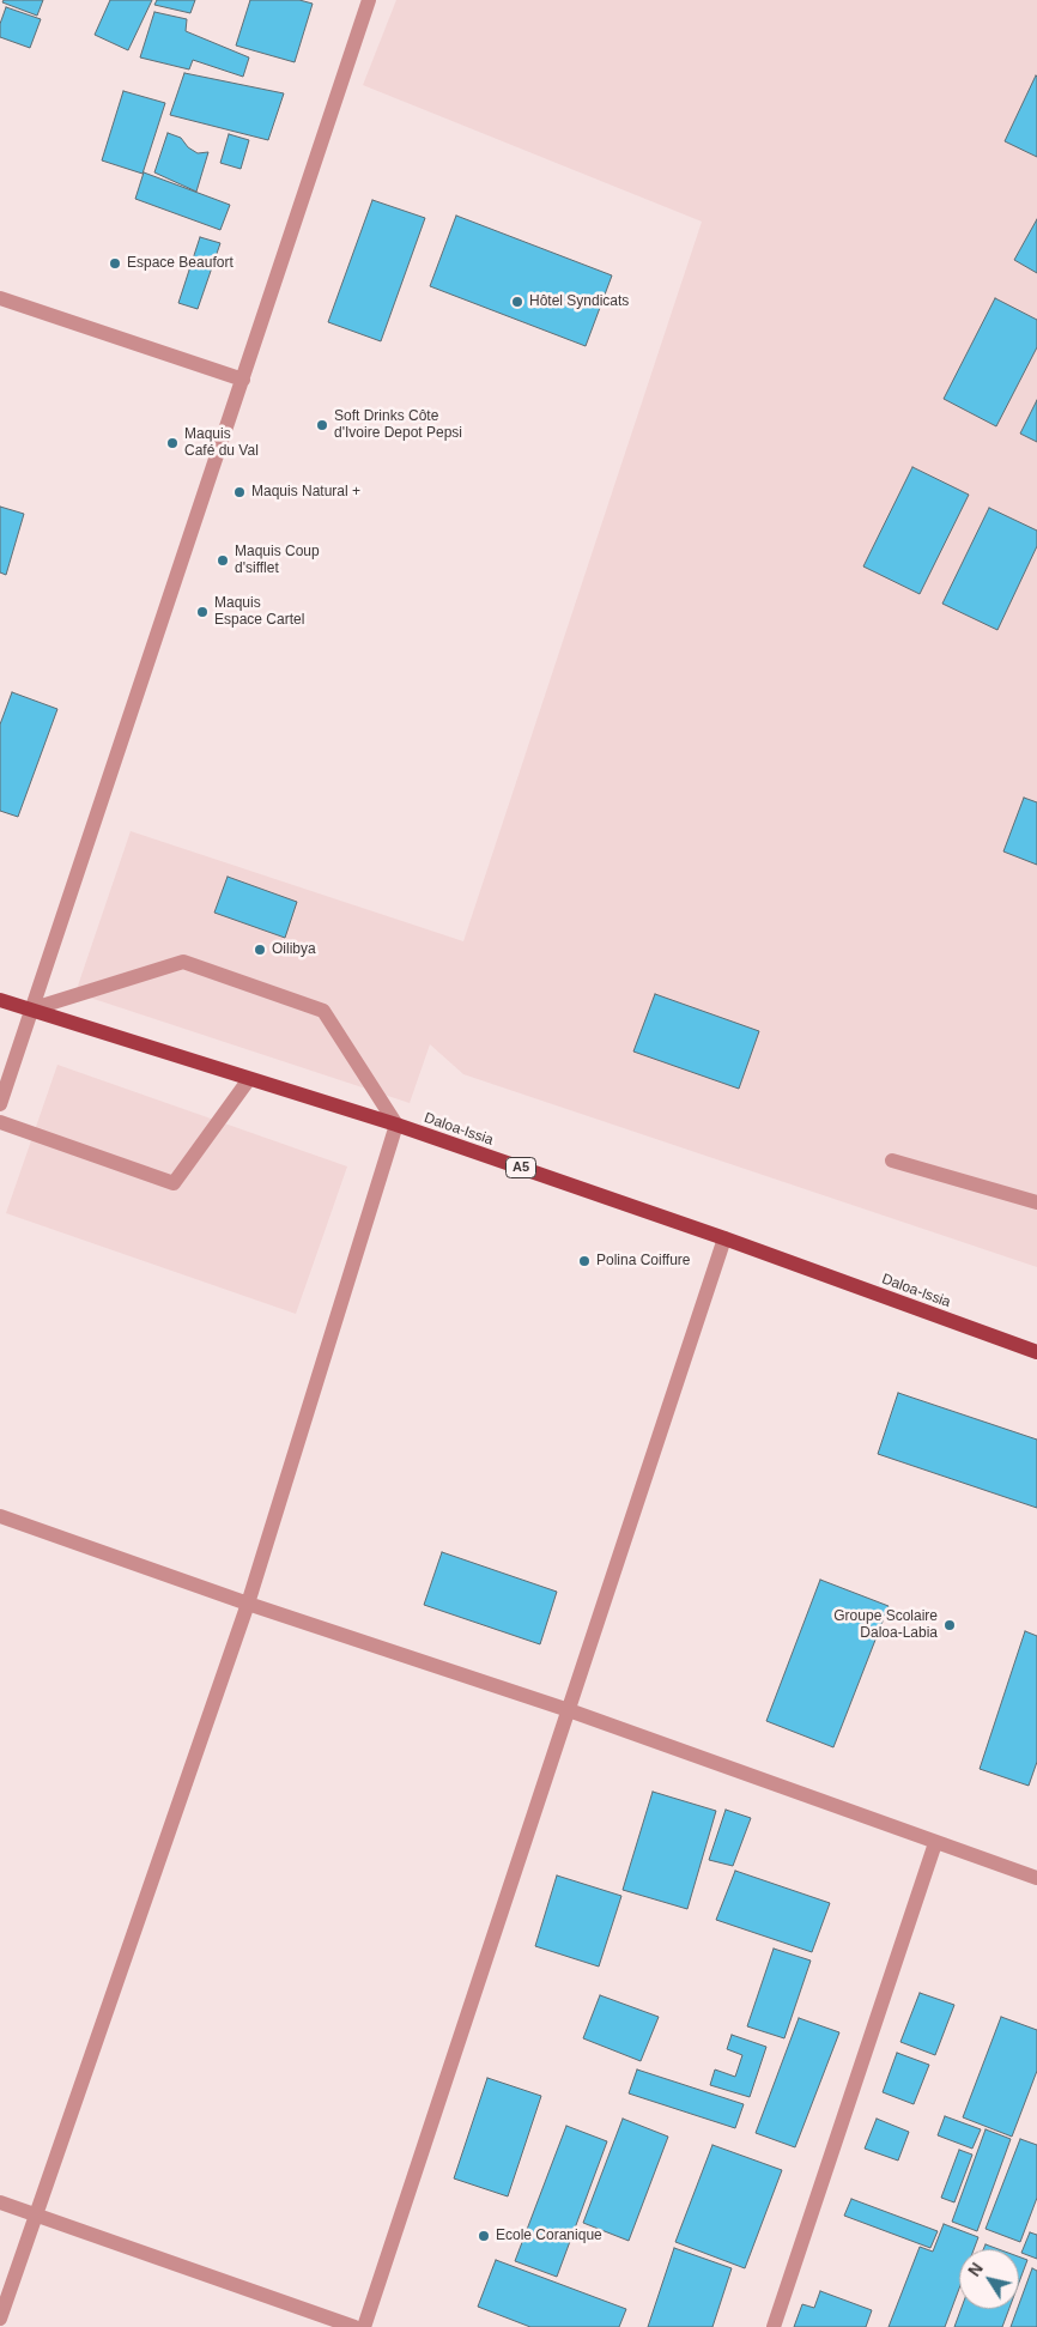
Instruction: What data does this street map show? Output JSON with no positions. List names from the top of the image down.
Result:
{
  "streets": {
    "main road": ["Daloa-Issia", "A5"]
  },
  "places": [
    "Espace Beaufort",
    "Hôtel Syndicats",
    "Soft Drinks Côte d'Ivoire Depot Pepsi",
    "Maquis Café du Val",
    "Maquis Natural +",
    "Maquis Coup d'sifflet",
    "Maquis Espace Cartel",
    "Oilibya",
    "Polina Coiffure",
    "Groupe Scolaire Daloa-Labia",
    "Ecole Coranique"
  ],
  "north": "top left"
}
